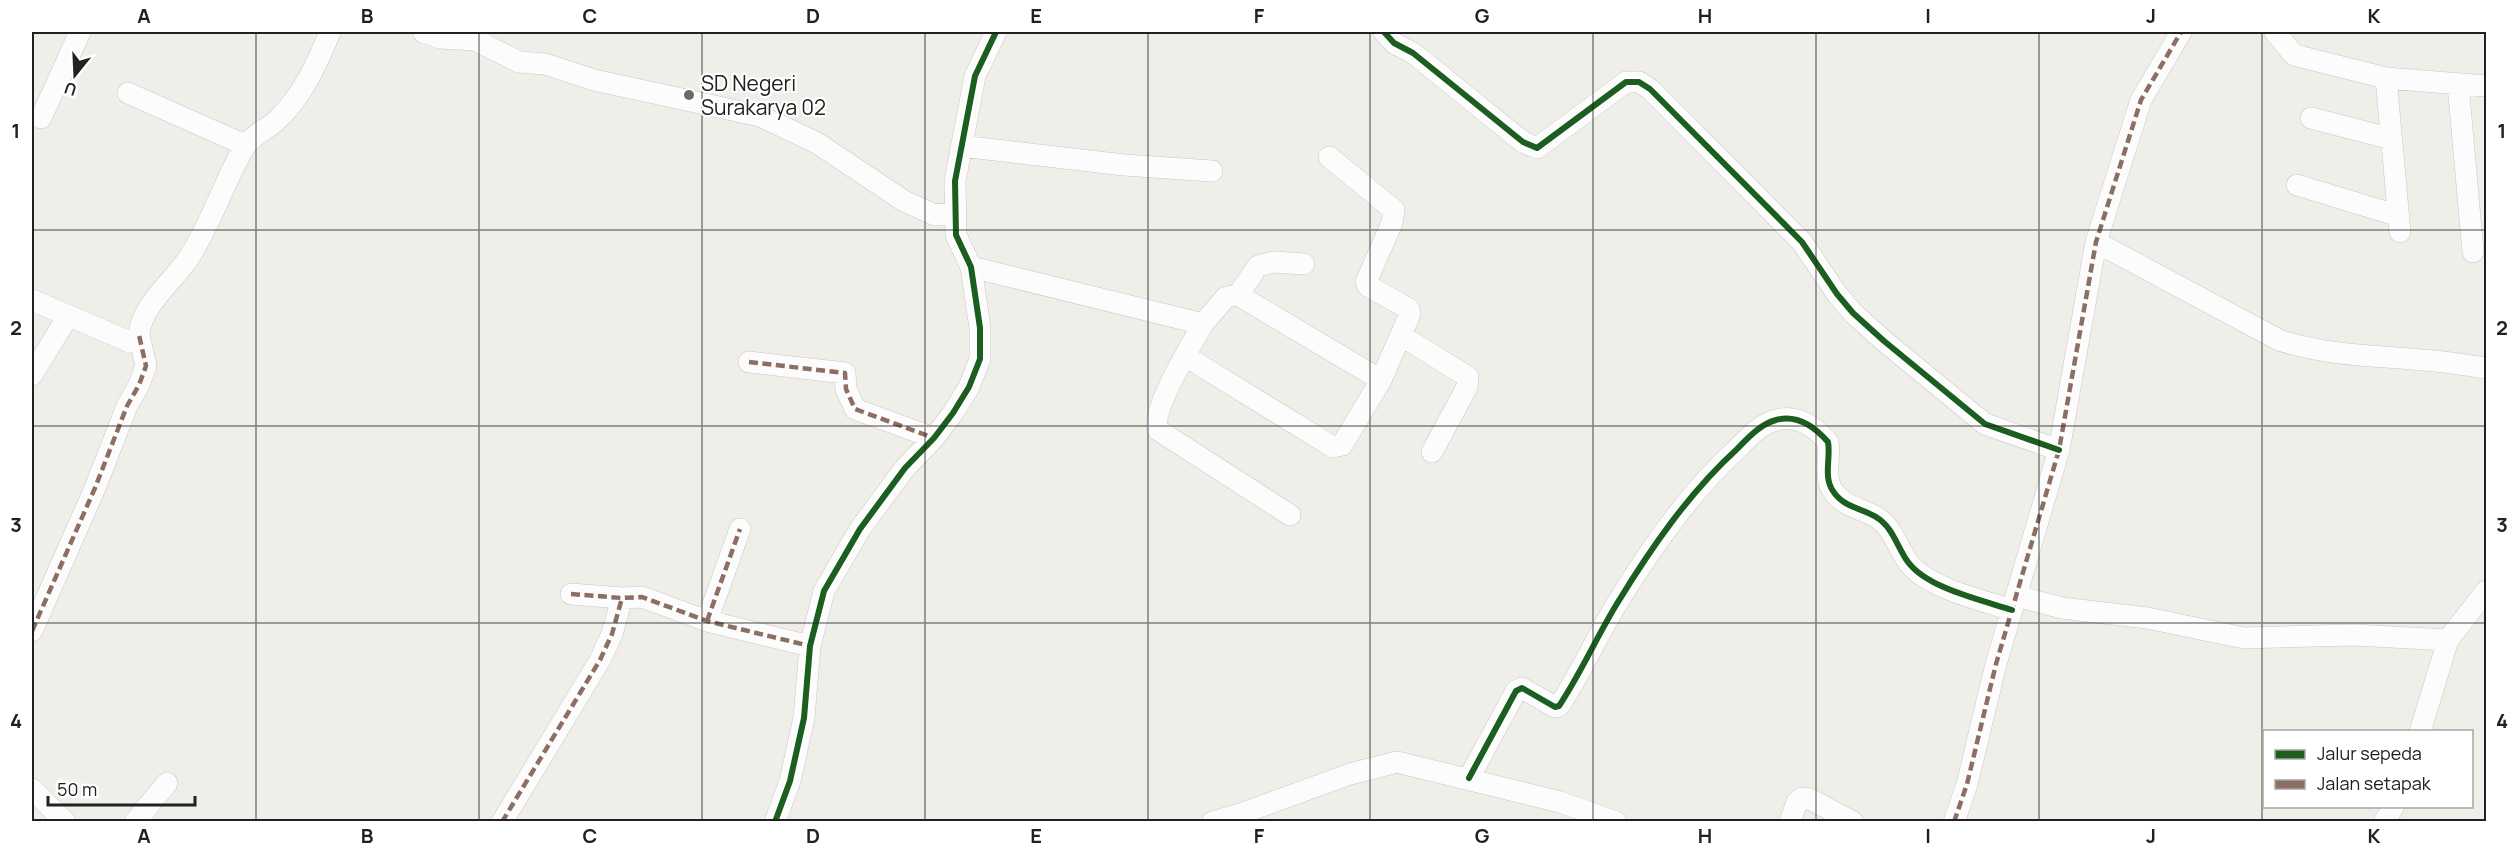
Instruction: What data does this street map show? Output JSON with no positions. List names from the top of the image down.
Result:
{
  "places": ["SD Negeri Surakarya 02"],
  "legend": ["Jalur sepeda", "Jalan setapak"],
  "scale_bar": "50 m",
  "north": "bottom",
  "grid": {
    "columns": [
      "A",
      "B",
      "C",
      "D",
      "E",
      "F",
      "G",
      "H",
      "I",
      "J",
      "K"
    ],
    "rows": [
      "1",
      "2",
      "3",
      "4"
    ]
  }
}
